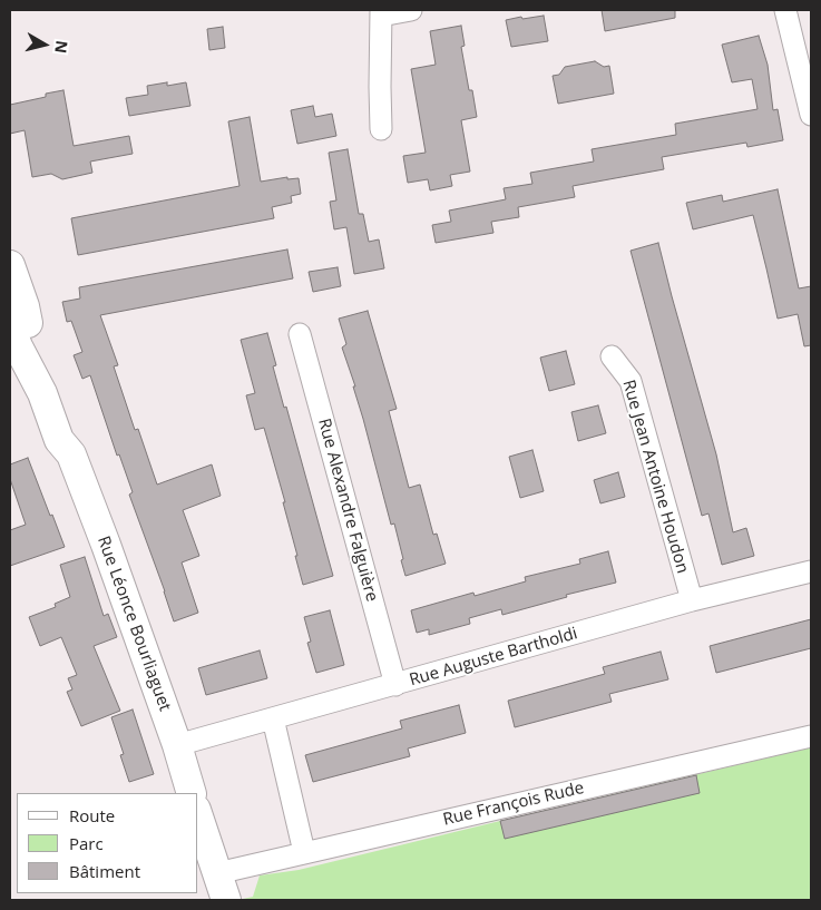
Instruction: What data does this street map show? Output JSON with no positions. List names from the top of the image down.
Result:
{
  "streets": {
    "main road": ["Rue Léonce Bourliaguet"],
    "street": [
      "Rue Jean Antoine Houdon",
      "Rue Alexandre Falguière",
      "Rue Auguste Bartholdi",
      "Rue François Rude"
    ]
  },
  "crossings": [
    ["Rue Jean Antoine Houdon", "Rue Auguste Bartholdi"],
    ["Rue Alexandre Falguière", "Rue Auguste Bartholdi"],
    ["Rue Léonce Bourliaguet", "Rue Auguste Bartholdi"]
  ],
  "legend": ["Route", "Parc", "Bâtiment"],
  "north": "right"
}
